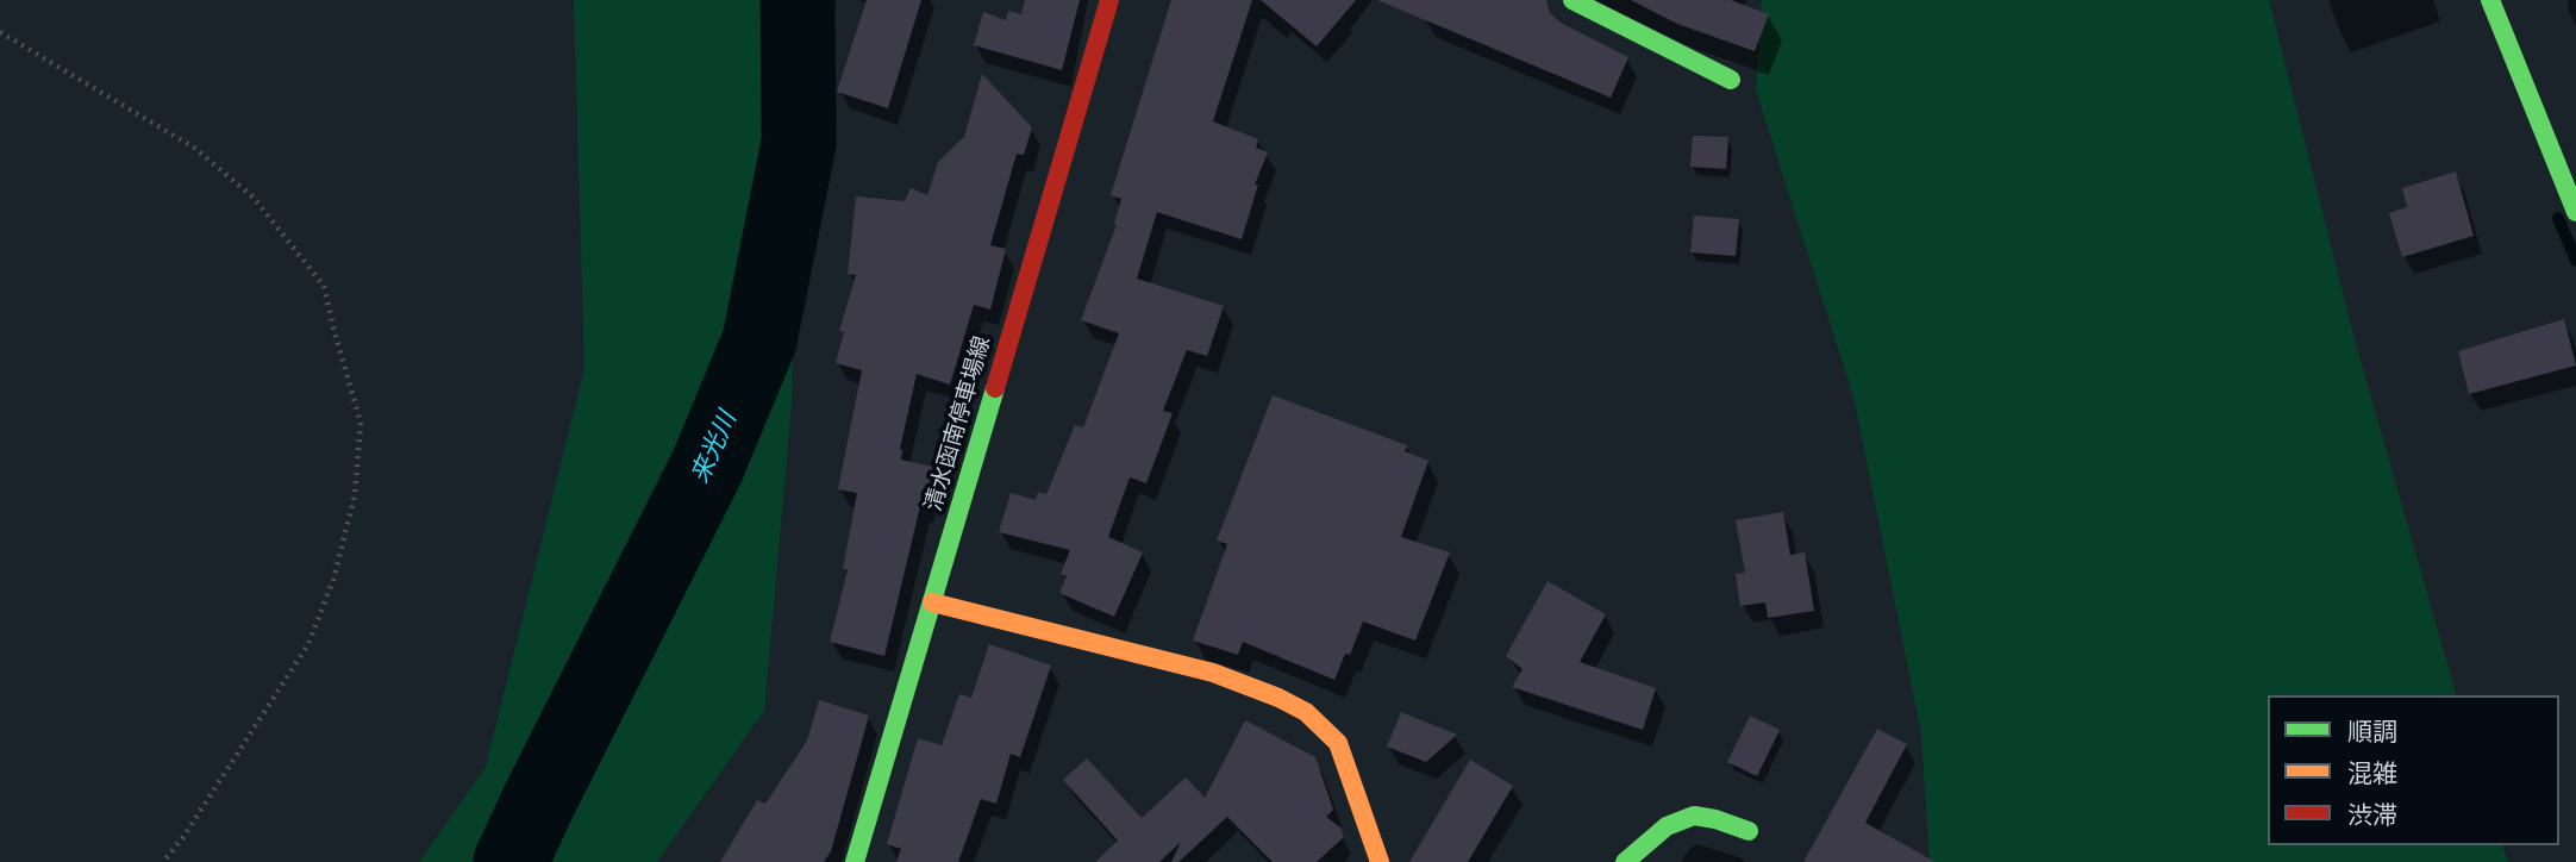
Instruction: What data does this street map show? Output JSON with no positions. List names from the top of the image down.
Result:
{
  "streets": {
    "street": ["清水函南停車場線"]
  },
  "water": ["来光川"],
  "legend": ["順調", "混雑", "渋滞"]
}
